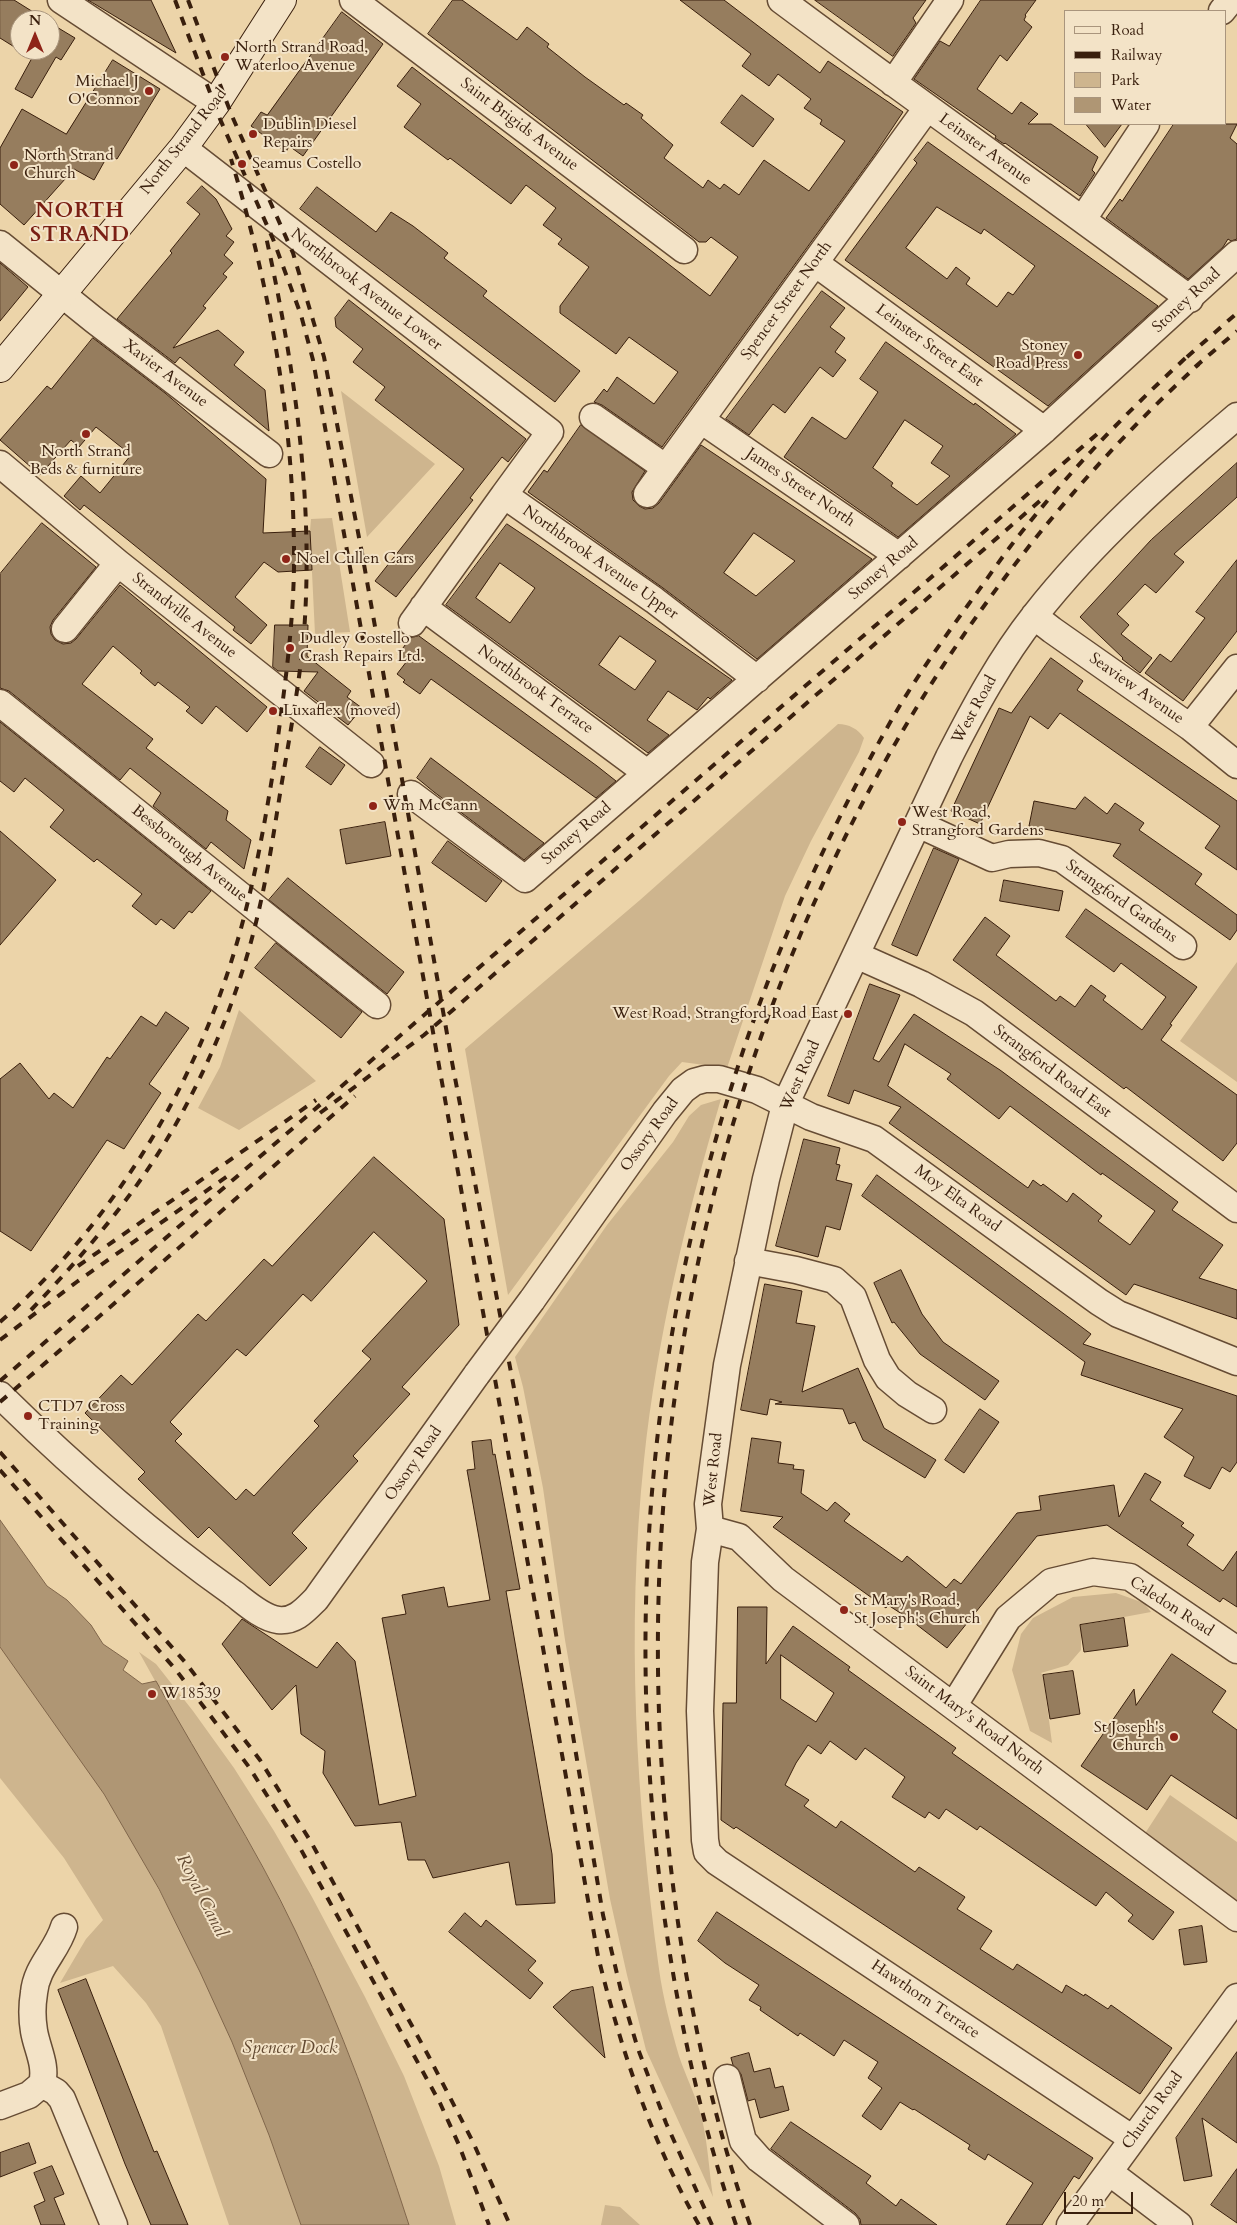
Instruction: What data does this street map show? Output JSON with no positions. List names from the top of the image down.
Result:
{
  "streets": {
    "main road": ["North Strand Road"],
    "street": [
      "Saint Brigids Avenue",
      "Leinster Avenue",
      "Northbrook Avenue Lower",
      "Spencer Street North",
      "Stoney Road",
      "Leinster Street East",
      "Xavier Avenue",
      "James Street North",
      "Northbrook Avenue Upper",
      "Strandville Avenue",
      "Seaview Avenue",
      "Northbrook Terrace",
      "West Road",
      "Bessborough Avenue",
      "Strangford Gardens",
      "Strangford Road East",
      "Ossory Road",
      "Moy Elta Road",
      "Caledon Road",
      "Saint Mary's Road North",
      "Hawthorn Terrace",
      "Church Road"
    ]
  },
  "crossings": [
    ["North Strand Road", "Northbrook Avenue Lower"],
    ["North Strand Road", "Xavier Avenue"],
    ["Leinster Avenue", "Spencer Street North"],
    ["Leinster Avenue", "Stoney Road"],
    ["Northbrook Avenue Lower", "Northbrook Avenue Upper"],
    ["Northbrook Avenue Lower", "Northbrook Terrace"],
    ["Spencer Street North", "Leinster Street East"],
    ["Spencer Street North", "James Street North"],
    ["Stoney Road", "Leinster Street East"],
    ["Stoney Road", "James Street North"],
    ["Stoney Road", "Northbrook Avenue Upper"],
    ["Stoney Road", "Northbrook Terrace"],
    ["Northbrook Avenue Upper", "Northbrook Terrace"],
    ["Seaview Avenue", "West Road"],
    ["West Road", "Strangford Gardens"],
    ["West Road", "Strangford Road East"],
    ["West Road", "Ossory Road"],
    ["West Road", "Moy Elta Road"],
    ["West Road", "Saint Mary's Road North"],
    ["West Road", "Hawthorn Terrace"],
    ["Ossory Road", "Moy Elta Road"],
    ["Caledon Road", "Saint Mary's Road North"],
    ["Hawthorn Terrace", "Church Road"]
  ],
  "districts": ["NORTH STRAND"],
  "water": ["Royal Canal", "Spencer Dock"],
  "places": [
    "North Strand Road, Waterloo Avenue",
    "Michael J O'Connor",
    "Dublin Diesel Repairs",
    "Seamus Costello",
    "North Strand Church",
    "Stoney Road Press",
    "North Strand Beds & furniture",
    "Noel Cullen Cars",
    "Dudley Costello Crash Repairs Ltd.",
    "Luxaflex (moved)",
    "Wm McCann",
    "West Road, Strangford Gardens",
    "West Road, Strangford Road East",
    "CTD7 Cross Training",
    "St Mary's Road, St Joseph's Church",
    "W18539",
    "St Joseph's Church"
  ],
  "legend": [
    "Road",
    "Railway",
    "Park",
    "Water"
  ],
  "scale_bar": "20 m",
  "north": "top"
}
